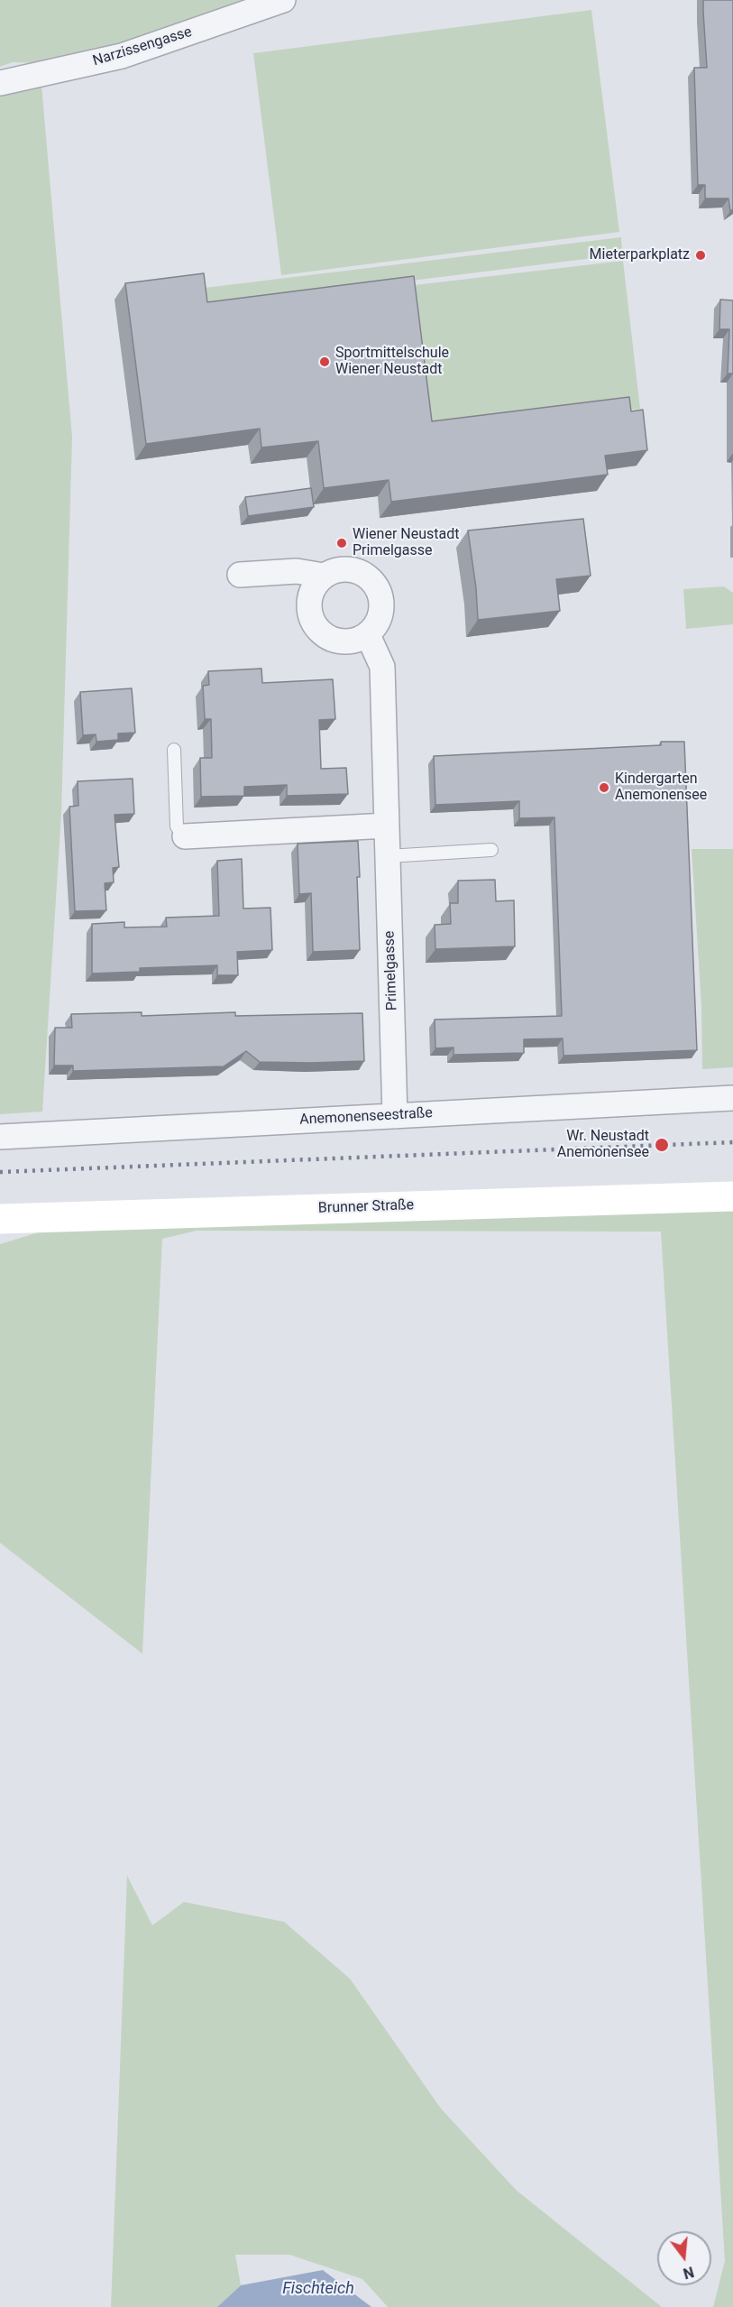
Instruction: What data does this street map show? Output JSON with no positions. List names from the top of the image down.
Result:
{
  "streets": {
    "main road": ["Brunner Straße"],
    "street": ["Narzissengasse", "Primelgasse", "Anemonenseestraße"]
  },
  "crossings": [
    ["Primelgasse", "Anemonenseestraße"]
  ],
  "water": ["Fischteich"],
  "places": [
    "Mieterparkplatz",
    "Sportmittelschule Wiener Neustadt",
    "Wiener Neustadt Primelgasse",
    "Kindergarten Anemonensee",
    "Wr. Neustadt Anemonensee"
  ],
  "north": "bottom"
}
